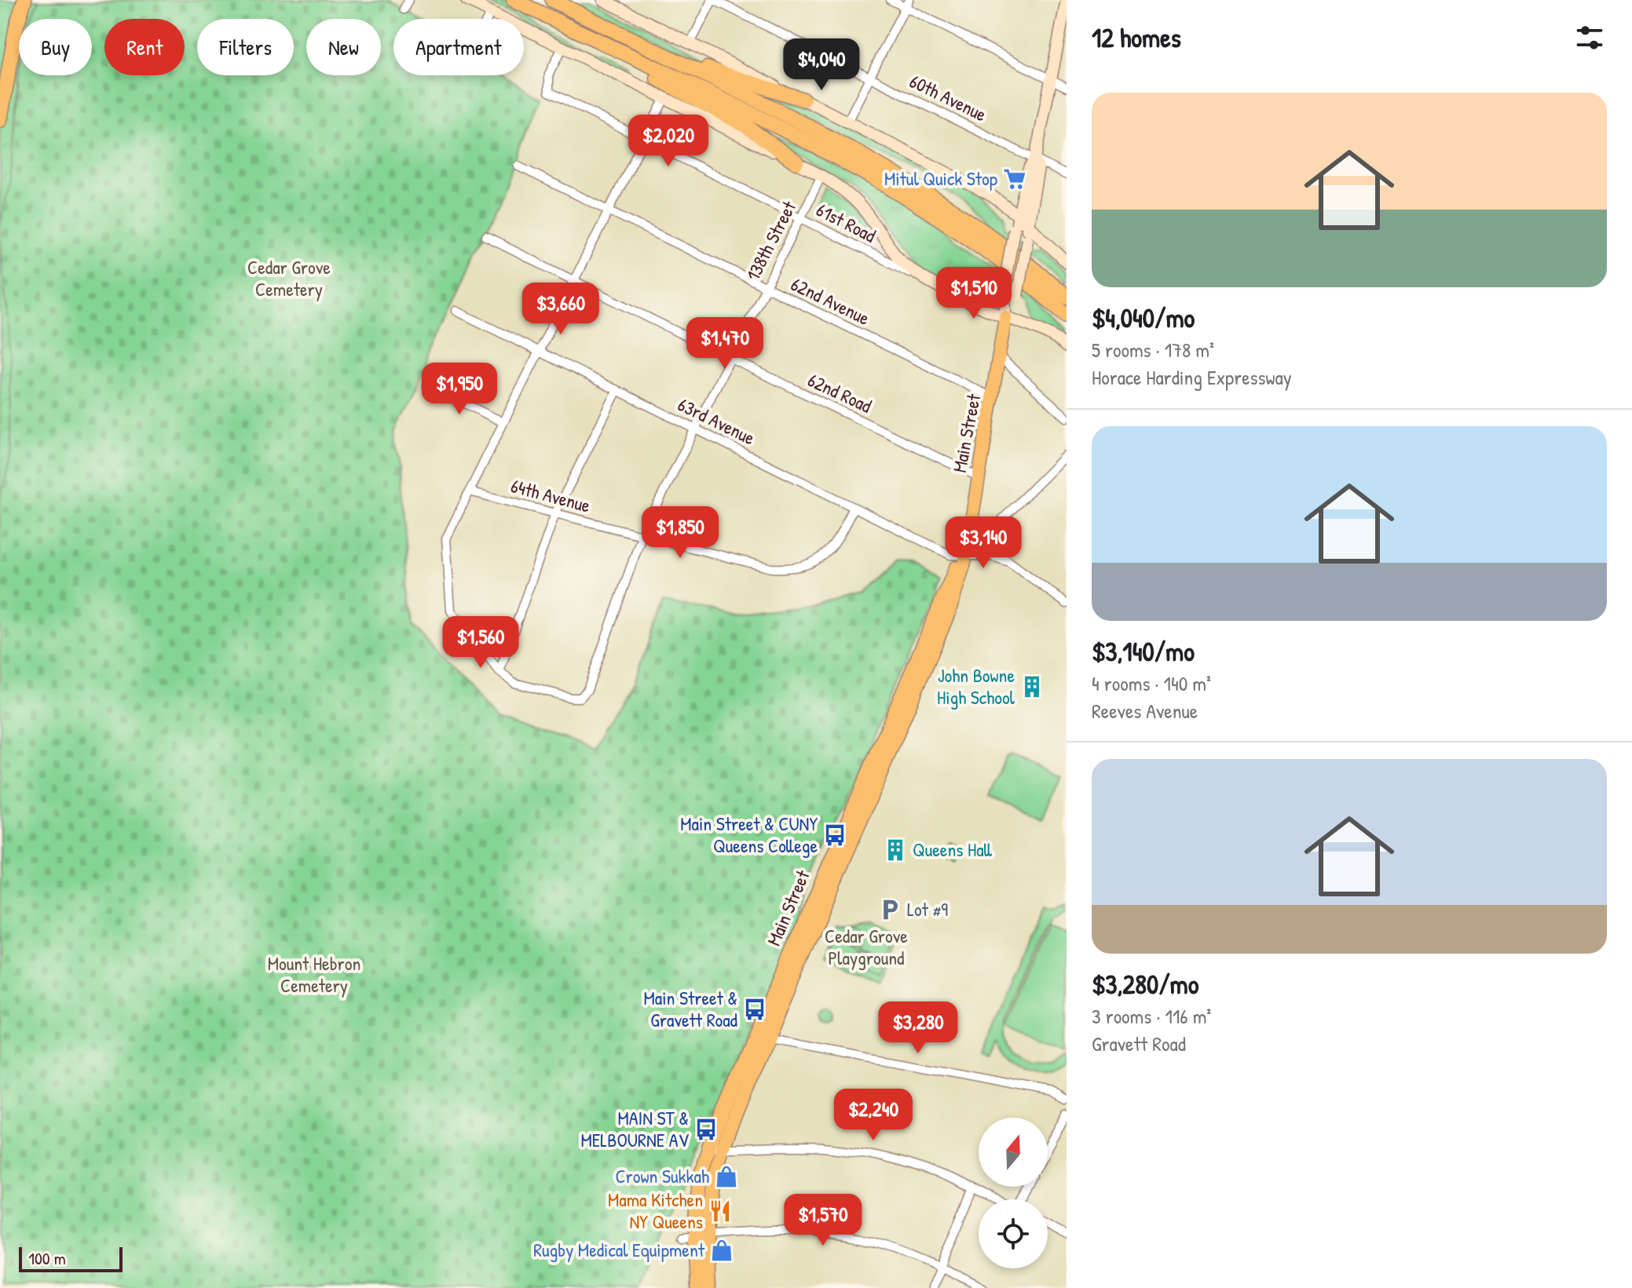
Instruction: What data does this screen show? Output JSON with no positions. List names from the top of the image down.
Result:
{
  "streets": {
    "main road": ["Main Street"],
    "street": [
      "60th Avenue",
      "61st Road",
      "138th Street",
      "62nd Avenue",
      "62nd Road",
      "63rd Avenue",
      "64th Avenue"
    ]
  },
  "crossings": [
    ["60th Avenue", "Main Street"],
    ["61st Road", "138th Street"],
    ["138th Street", "62nd Avenue"],
    ["138th Street", "62nd Road"],
    ["138th Street", "63rd Avenue"],
    ["138th Street", "64th Avenue"],
    ["62nd Avenue", "Main Street"],
    ["62nd Road", "Main Street"],
    ["63rd Avenue", "Main Street"],
    ["63rd Avenue", "64th Avenue"]
  ],
  "parks": ["Cedar Grove Cemetery", "Cedar Grove Playground", "Mount Hebron Cemetery"],
  "places": {
    "supermarket": ["Mitul Quick Stop"],
    "building": ["John Bowne High School", "Queens Hall"],
    "bus stop": ["Main Street & CUNY Queens College", "Main Street & Gravett Road", "MAIN ST & MELBOURNE AV"],
    "parking": ["Lot #9"],
    "shop": ["Crown Sukkah", "Rugby Medical Equipment"],
    "restaurant": ["Mama Kitchen NY Queens"]
  },
  "scale_bar": "100 m",
  "north": "top",
  "page": {
    "heading": "12 homes",
    "chip": [
      "Buy",
      "Rent",
      "Filters",
      "New",
      "Apartment"
    ],
    "price": [
      "$4,040",
      "$2,020",
      "$1,510",
      "$3,660",
      "$1,470",
      "$1,950",
      "$1,850",
      "$3,140",
      "$1,560",
      "$3,280",
      "$2,240",
      "$1,570"
    ],
    "list": [
      {
        "name": "$4,040/mo",
        "note": "5 rooms · 178 m² · Horace Harding Expressway"
      },
      {
        "name": "$3,140/mo",
        "note": "4 rooms · 140 m² · Reeves Avenue"
      },
      {
        "name": "$3,280/mo",
        "note": "3 rooms · 116 m² · Gravett Road"
      }
    ],
    "scale": "100 m"
  }
}
